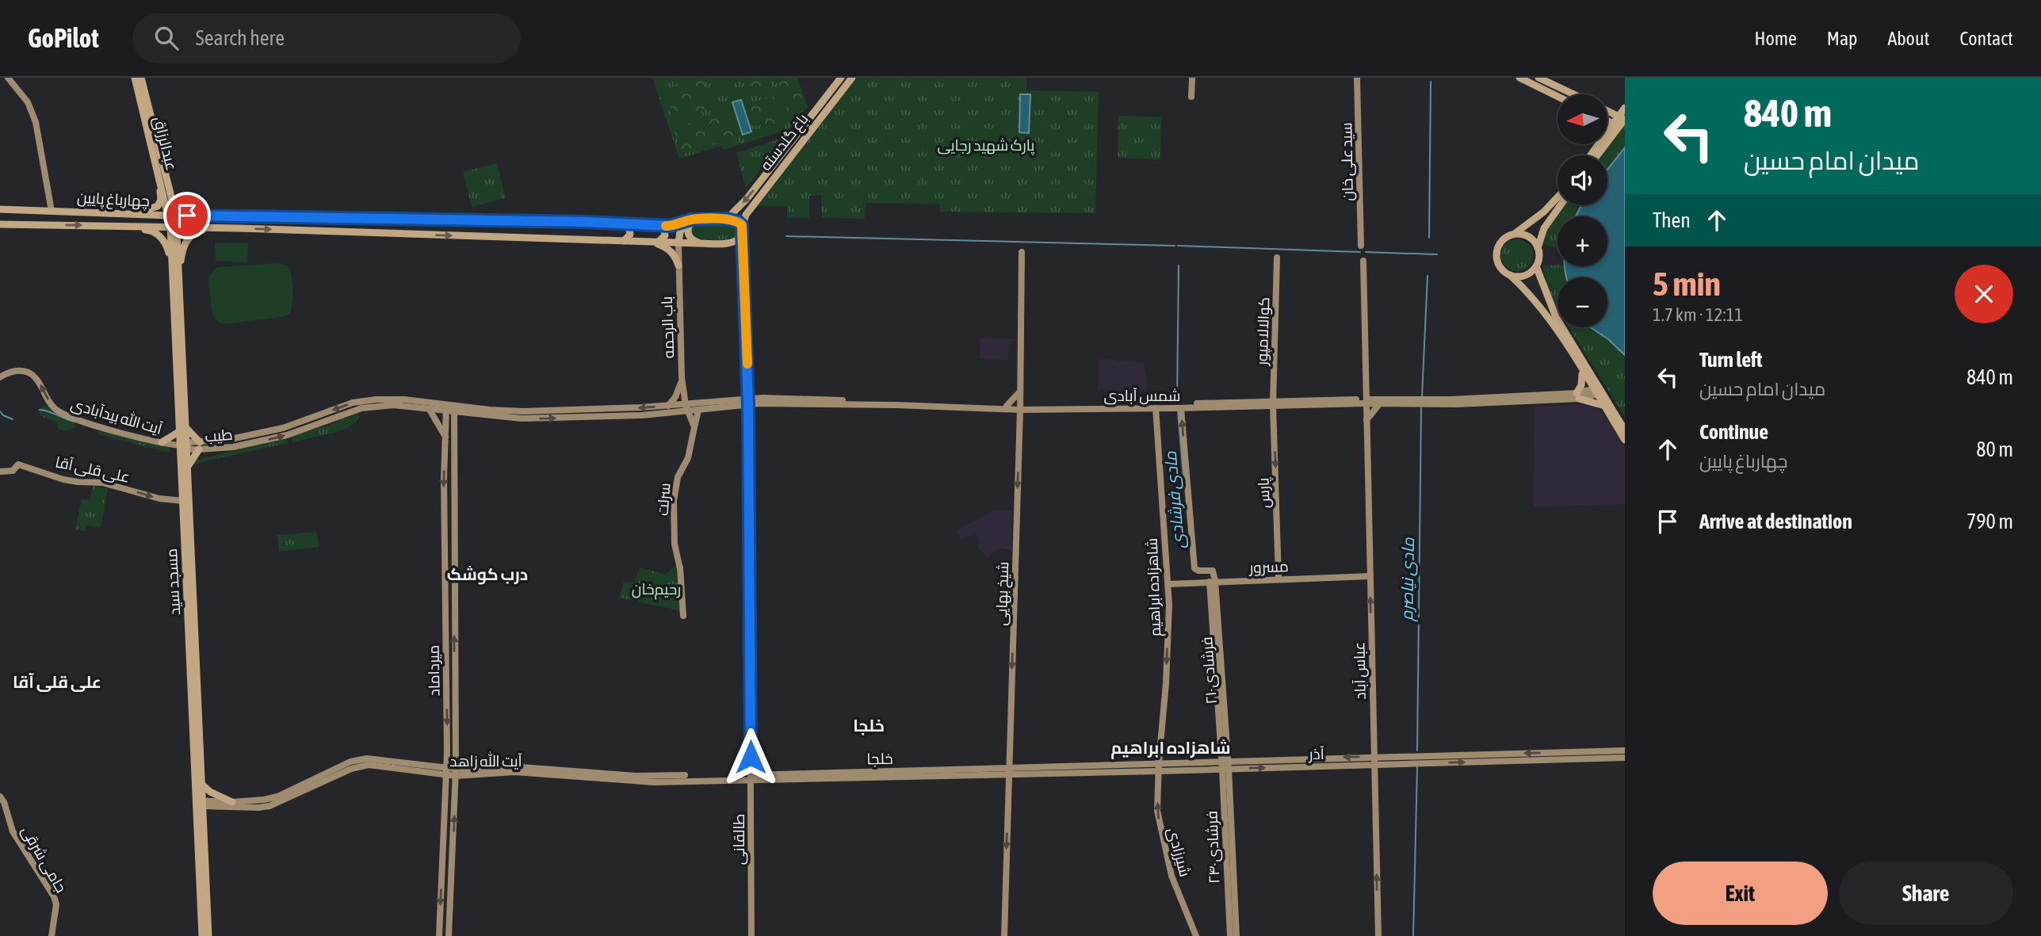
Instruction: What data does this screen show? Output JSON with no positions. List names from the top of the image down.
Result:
{
  "streets": {
    "main road": [
      "باغ گلدسته",
      "عبدالرزاق",
      "سید علی خان",
      "چهارباغ پایین",
      "باب الرحمه",
      "کوالالامپور",
      "شمس آبادی",
      "آیت الله بیدآبادی",
      "طیب",
      "علی قلی آقا",
      "پارس",
      "سرلت",
      "مسرور",
      "مسجد سید",
      "شاهزاده ابراهیم",
      "شیخ بهایی",
      "میرداماد",
      "عباس آباد",
      "آذر",
      "خلجا",
      "آیت الله زاهد",
      "طالقانی",
      "۲۴-فرشادی",
      "شیرزادی",
      "جامی شرقی"
    ]
  },
  "crossings": [
    ["باغ گلدسته", "چهارباغ پایین"],
    ["عبدالرزاق", "چهارباغ پایین"],
    ["عبدالرزاق", "مسجد سید"],
    ["چهارباغ پایین", "باب الرحمه"],
    ["چهارباغ پایین", "مسجد سید"],
    ["چهارباغ پایین", "طالقانی"],
    ["باب الرحمه", "شمس آبادی"],
    ["باب الرحمه", "طیب"],
    ["باب الرحمه", "سرلت"],
    ["کوالالامپور", "شمس آبادی"],
    ["کوالالامپور", "پارس"],
    ["شمس آبادی", "طیب"],
    ["شمس آبادی", "پارس"],
    ["شمس آبادی", "سرلت"],
    ["شمس آبادی", "شاهزاده ابراهیم"],
    ["شمس آبادی", "شیخ بهایی"],
    ["شمس آبادی", "عباس آباد"],
    ["شمس آبادی", "طالقانی"],
    ["آیت الله بیدآبادی", "طیب"],
    ["آیت الله بیدآبادی", "مسجد سید"],
    ["طیب", "مسجد سید"],
    ["طیب", "میرداماد"],
    ["علی قلی آقا", "مسجد سید"],
    ["پارس", "مسرور"],
    ["مسرور", "شاهزاده ابراهیم"],
    ["مسرور", "عباس آباد"],
    ["مسجد سید", "آیت الله زاهد"],
    ["شاهزاده ابراهیم", "آذر"],
    ["شاهزاده ابراهیم", "شیرزادی"],
    ["شیخ بهایی", "آذر"],
    ["شیخ بهایی", "خلجا"],
    ["میرداماد", "آیت الله زاهد"],
    ["عباس آباد", "آذر"],
    ["آذر", "خلجا"],
    ["آذر", "۲۴-فرشادی"],
    ["آذر", "شیرزادی"],
    ["خلجا", "آیت الله زاهد"],
    ["خلجا", "طالقانی"],
    ["آیت الله زاهد", "طالقانی"]
  ],
  "one_way": [
    "آیت الله بیدآبادی",
    "علی قلی آقا",
    "پارس",
    "شیخ بهایی",
    "عباس آباد",
    "شیرزادی"
  ],
  "districts": [
    "درب کوشک",
    "علی قلی آقا",
    "خلجا",
    "شاهزاده ابراهیم"
  ],
  "water": ["مادی فرشادی", "مادی نیاصرم"],
  "parks": ["پارک شهید رجایی", "رحیم‌خان"],
  "north": "left",
  "page": {
    "header": "GoPilot",
    "search": "Search here",
    "nav": [
      "Home",
      "Map",
      "About",
      "Contact"
    ],
    "turn": ["840 m", "میدان امام حسین"],
    "map_buttons": ["+", "−"],
    "then": "Then",
    "heading": ["5 min", "1.7 km · 12:11"],
    "list": [
      {
        "name": "Turn left",
        "note": "میدان امام حسین",
        "value": "840 m"
      },
      {
        "name": "Continue",
        "note": "چهارباغ پایین",
        "value": "80 m"
      },
      {
        "name": "Arrive at destination",
        "value": "790 m"
      }
    ],
    "buttons": ["Exit", "Share"]
  }
}
